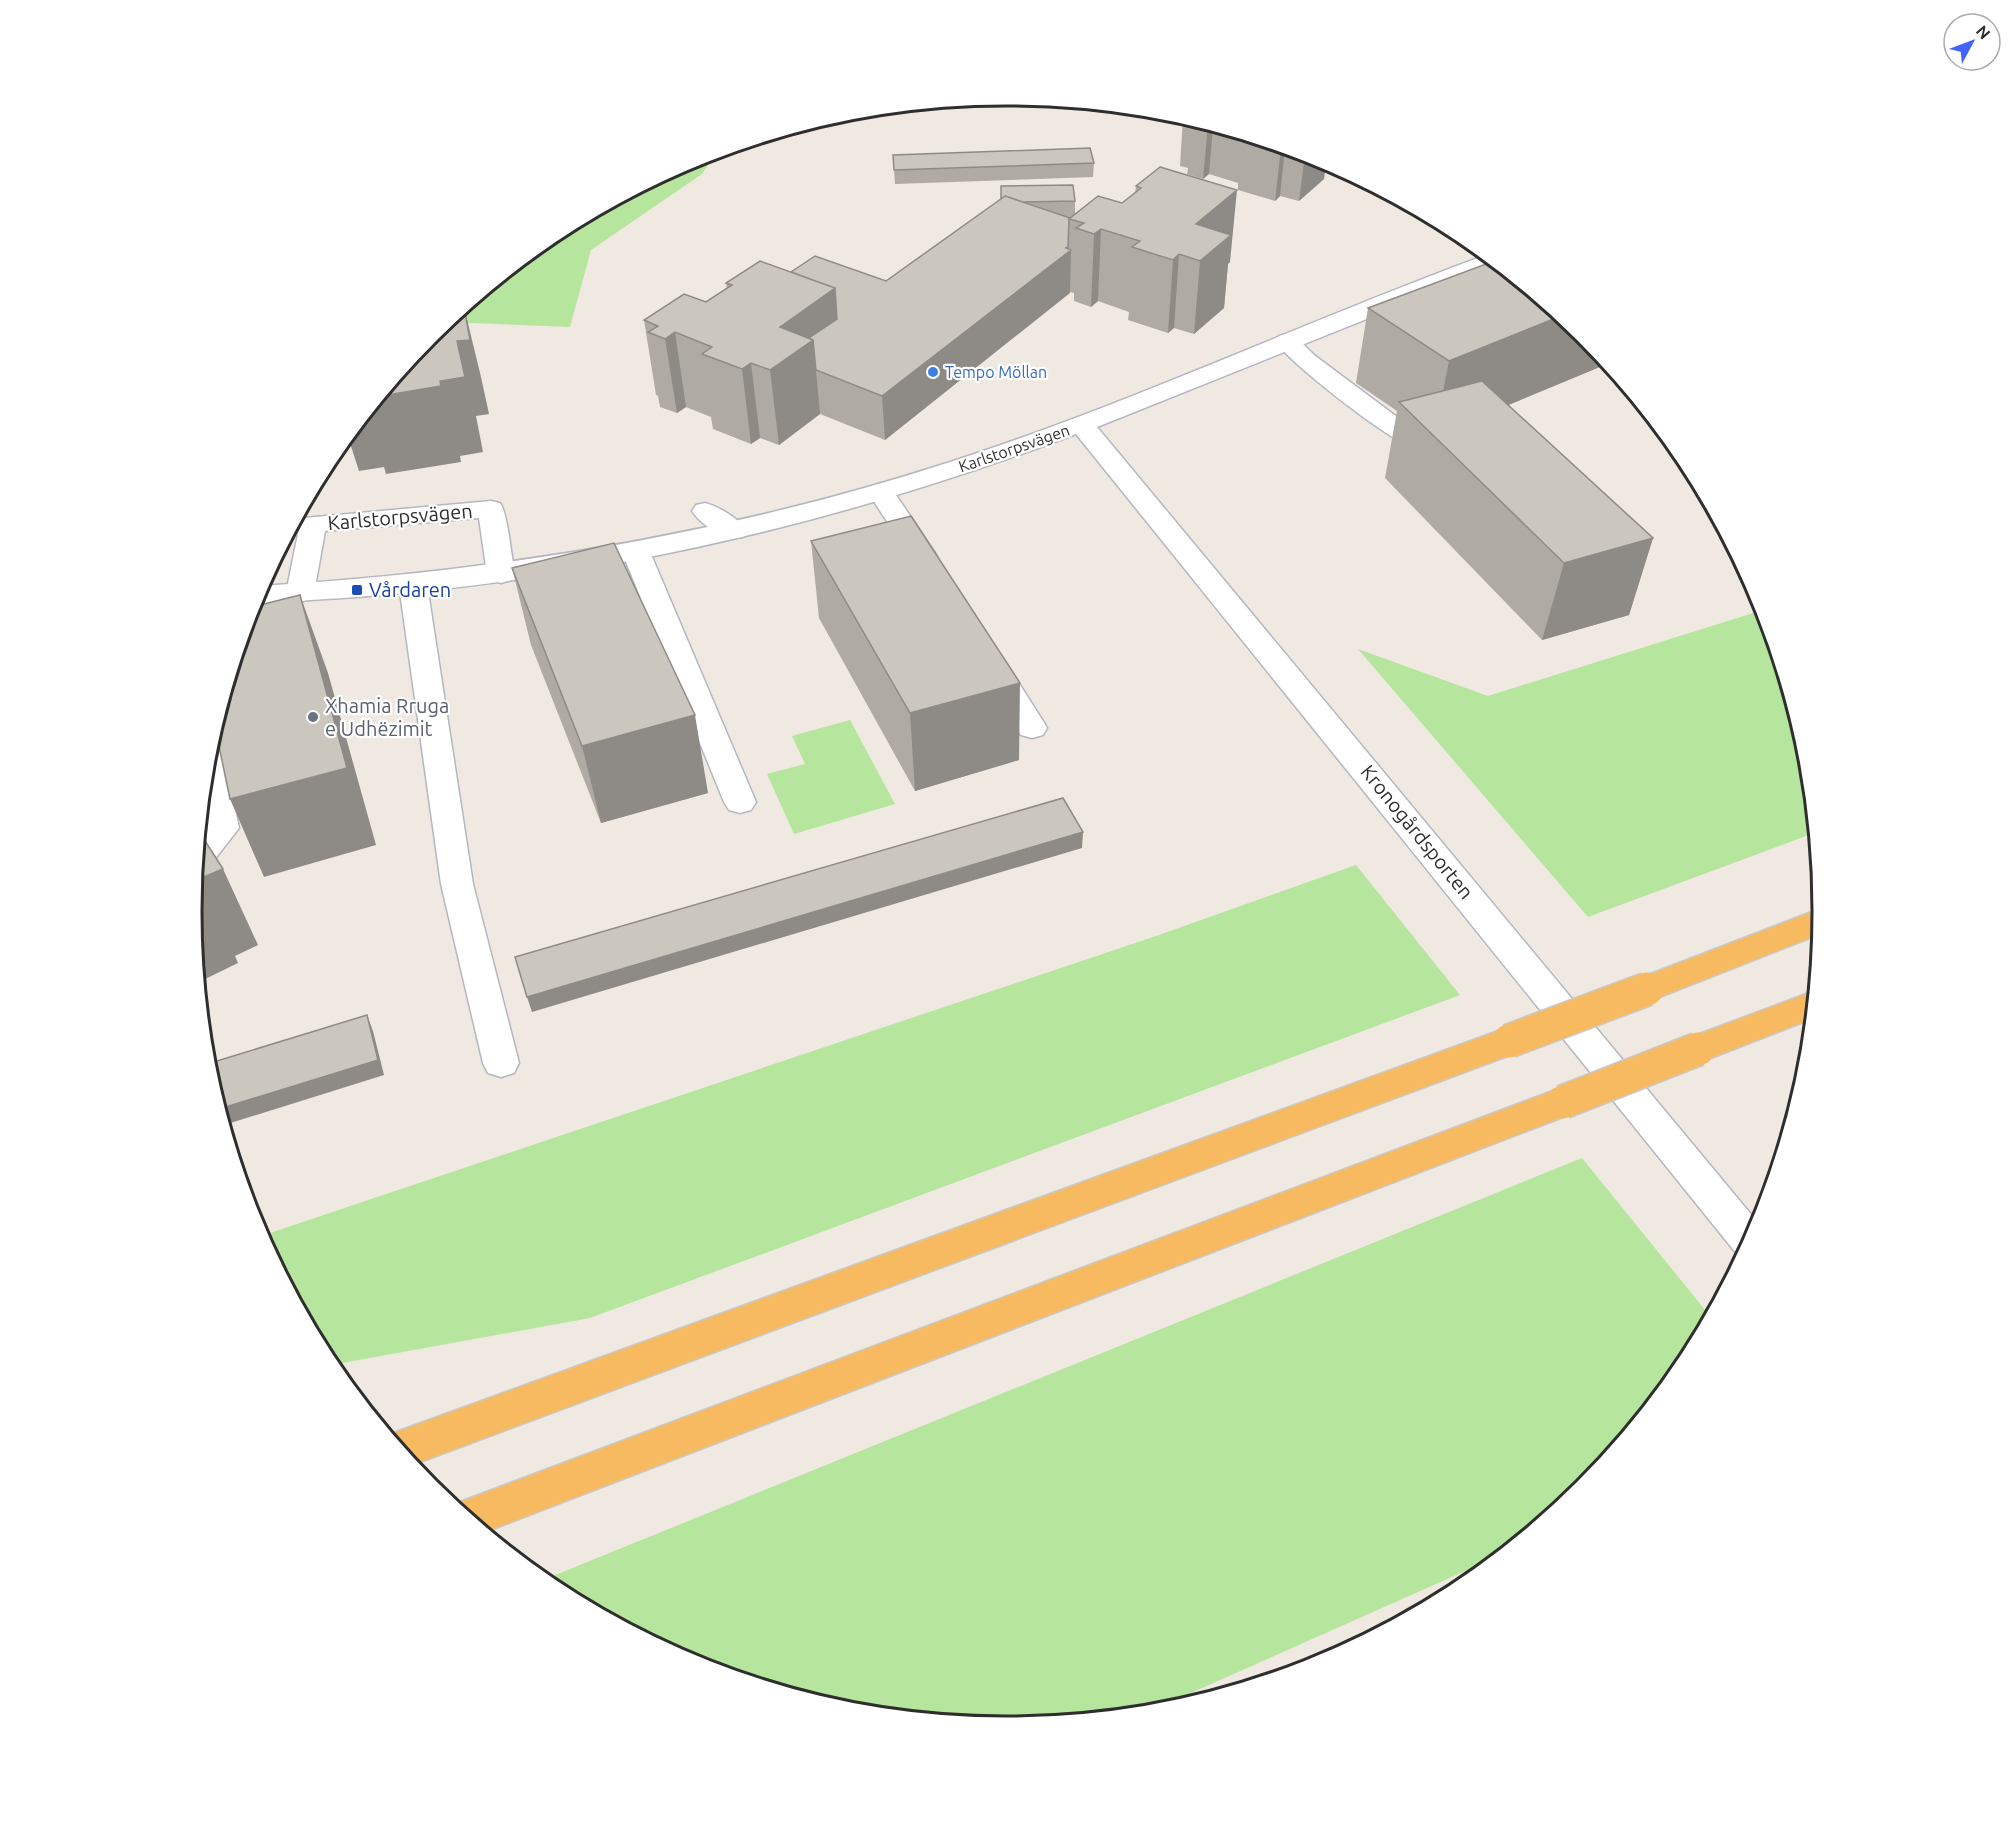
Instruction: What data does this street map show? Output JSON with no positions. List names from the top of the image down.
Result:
{
  "streets": {
    "street": ["Karlstorpsvägen", "Kronogårdsporten"]
  },
  "crossings": [
    ["Karlstorpsvägen", "Kronogårdsporten"]
  ],
  "places": {
    "other": ["Tempo Möllan", "Xhamia Rruga e Udhëzimit"],
    "transit": ["Vårdaren"]
  },
  "north": "top right"
}
